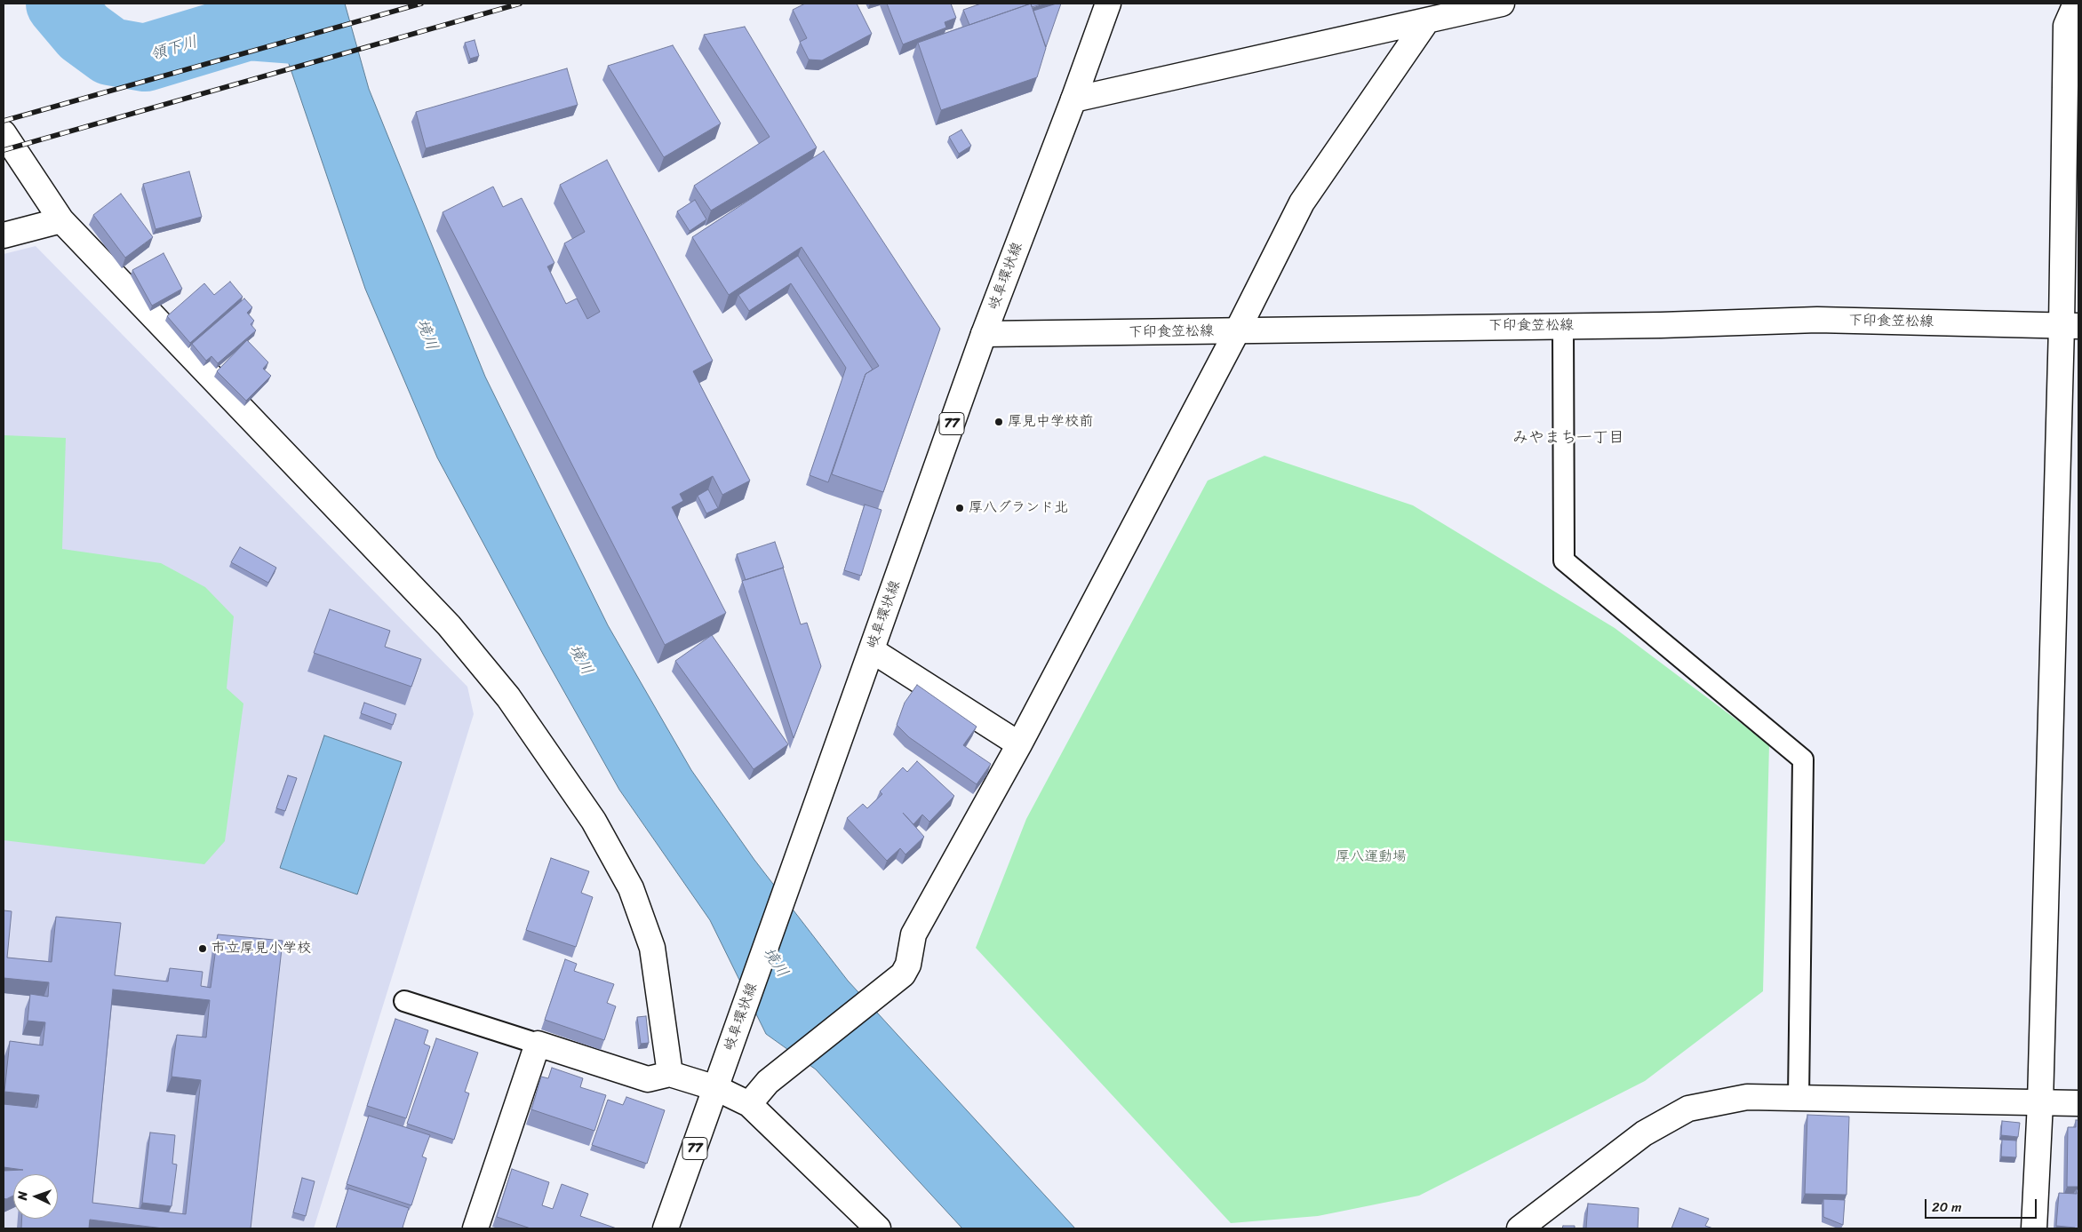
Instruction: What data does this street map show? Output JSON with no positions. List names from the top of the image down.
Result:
{
  "streets": {
    "street": ["岐阜環状線", "下印食笠松線", "77"]
  },
  "crossings": [
    ["岐阜環状線", "下印食笠松線"]
  ],
  "districts": ["みやまち一丁目"],
  "water": ["領下川", "境川"],
  "parks": ["厚八運動場"],
  "places": ["厚見中学校前", "厚八グランド北", "市立厚見小学校"],
  "scale_bar": "20 m",
  "north": "left"
}
